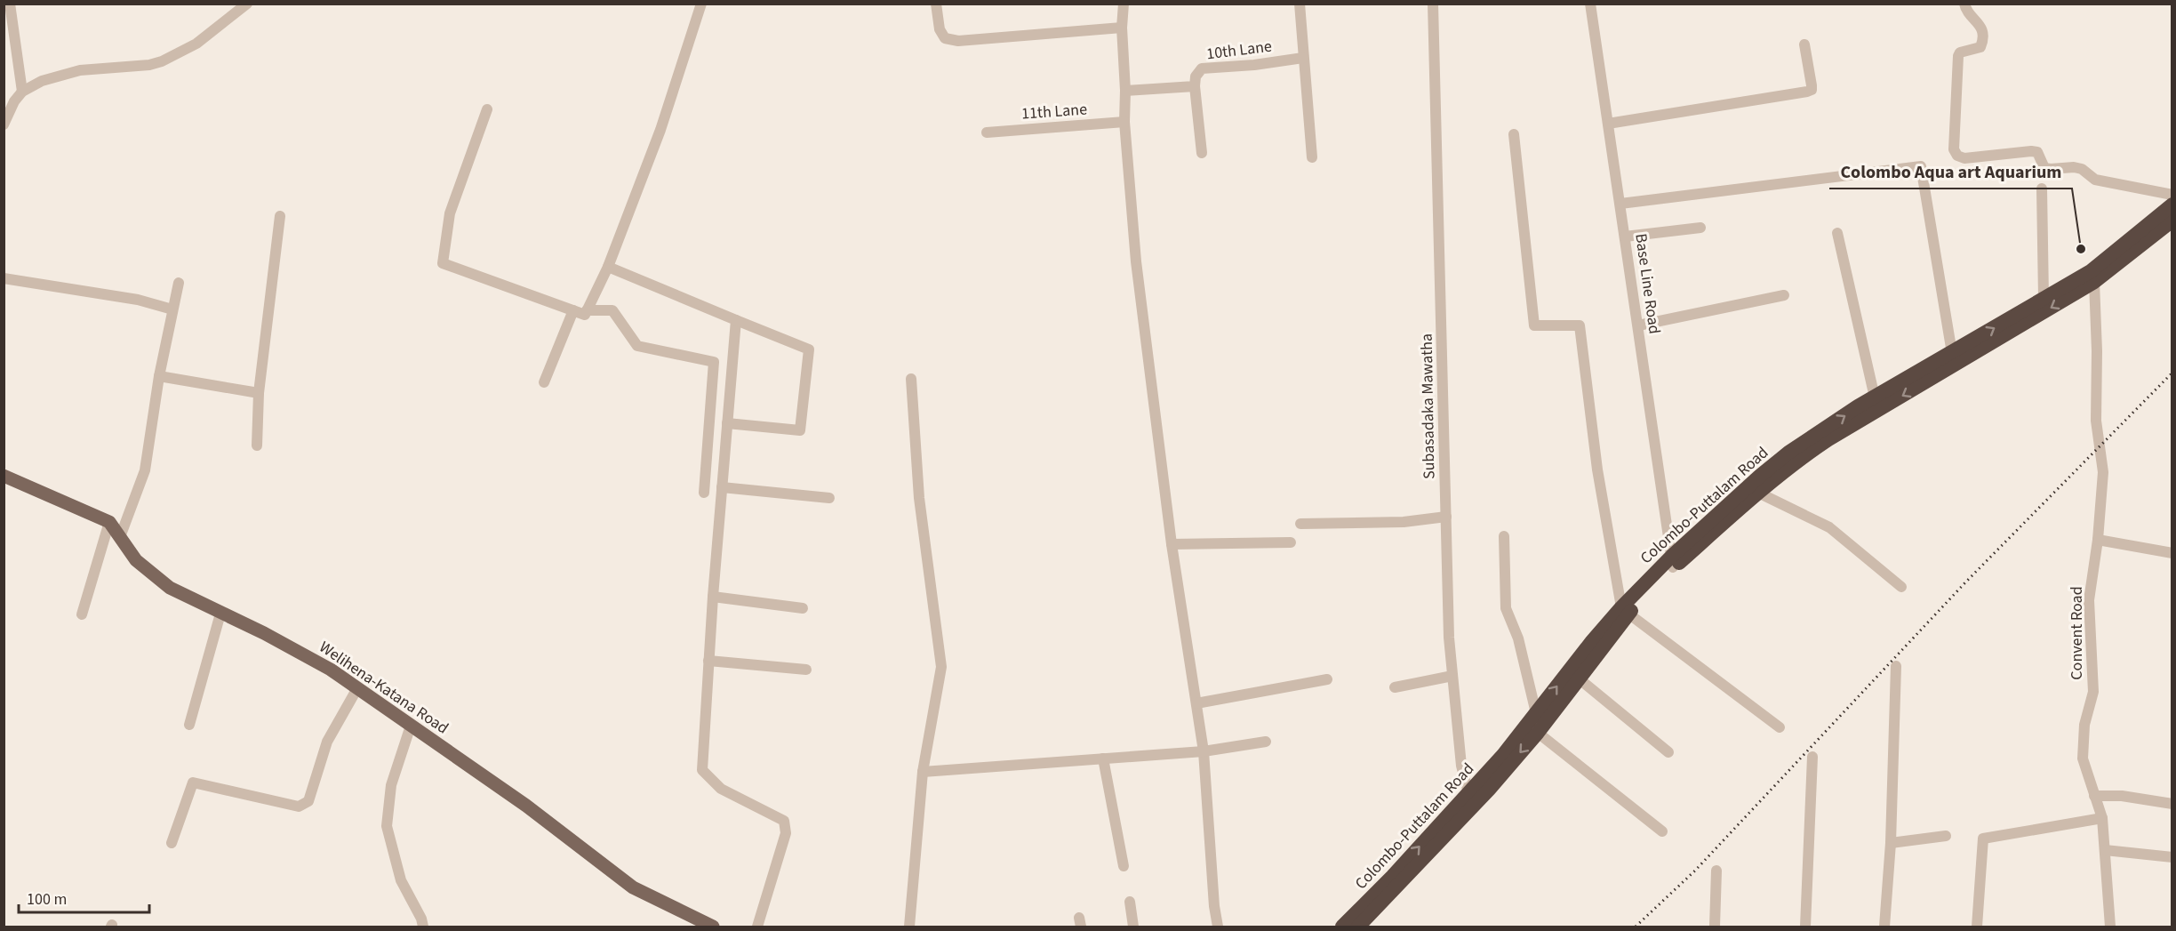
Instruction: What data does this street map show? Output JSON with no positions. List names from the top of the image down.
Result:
{
  "streets": {
    "highway": ["Colombo-Puttalam Road"],
    "main road": ["Welihena-Katana Road"],
    "street": [
      "10th Lane",
      "11th Lane",
      "Base Line Road",
      "Subasadaka Mawatha",
      "Convent Road"
    ]
  },
  "crossings": [
    ["Base Line Road", "Colombo-Puttalam Road"],
    ["Subasadaka Mawatha", "Colombo-Puttalam Road"],
    ["Colombo-Puttalam Road", "Convent Road"]
  ],
  "places": ["Colombo Aqua art Aquarium"],
  "scale_bar": "100 m"
}
